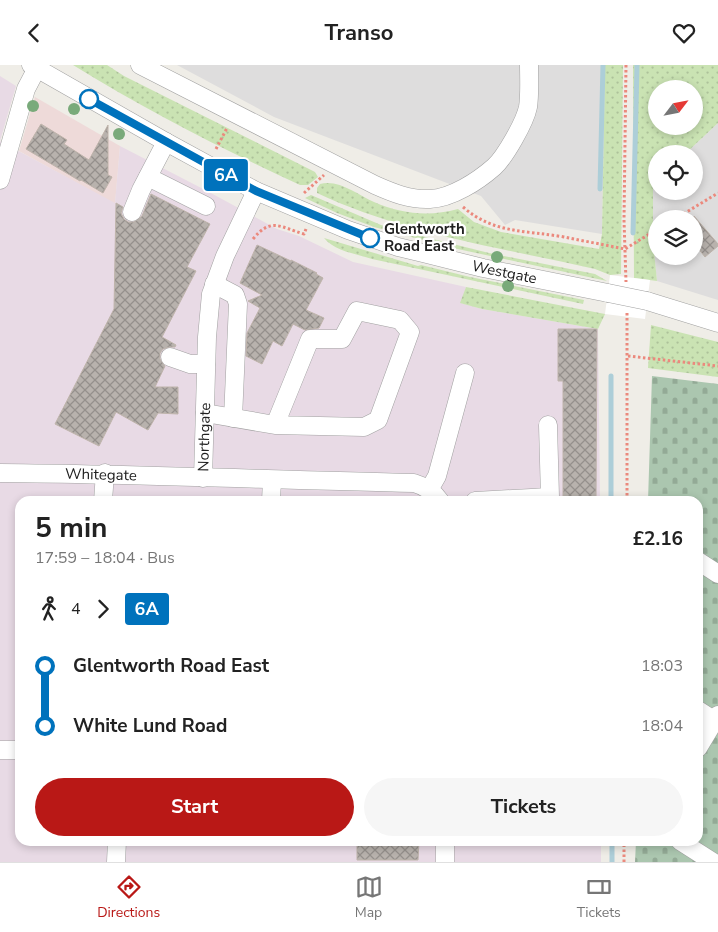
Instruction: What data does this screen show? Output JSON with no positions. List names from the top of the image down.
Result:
{
  "streets": {
    "street": ["Westgate", "Northgate", "Whitegate"]
  },
  "crossings": [
    ["Westgate", "Northgate"],
    ["Northgate", "Whitegate"]
  ],
  "places": ["Glentworth Road East"],
  "lines": ["bus line 6A"],
  "north": "top right",
  "page": {
    "header": "Transo",
    "on_map": "6A",
    "heading": ["5 min", "17:59 – 18:04 · Bus", "£2.16"],
    "legs": ["4", "6A"],
    "list": [
      {
        "name": "Glentworth Road East",
        "value": "18:03"
      },
      {
        "name": "White Lund Road",
        "value": "18:04"
      }
    ],
    "buttons": ["Start", "Tickets"],
    "tabs": ["Directions", "Map", "Tickets"]
  }
}
